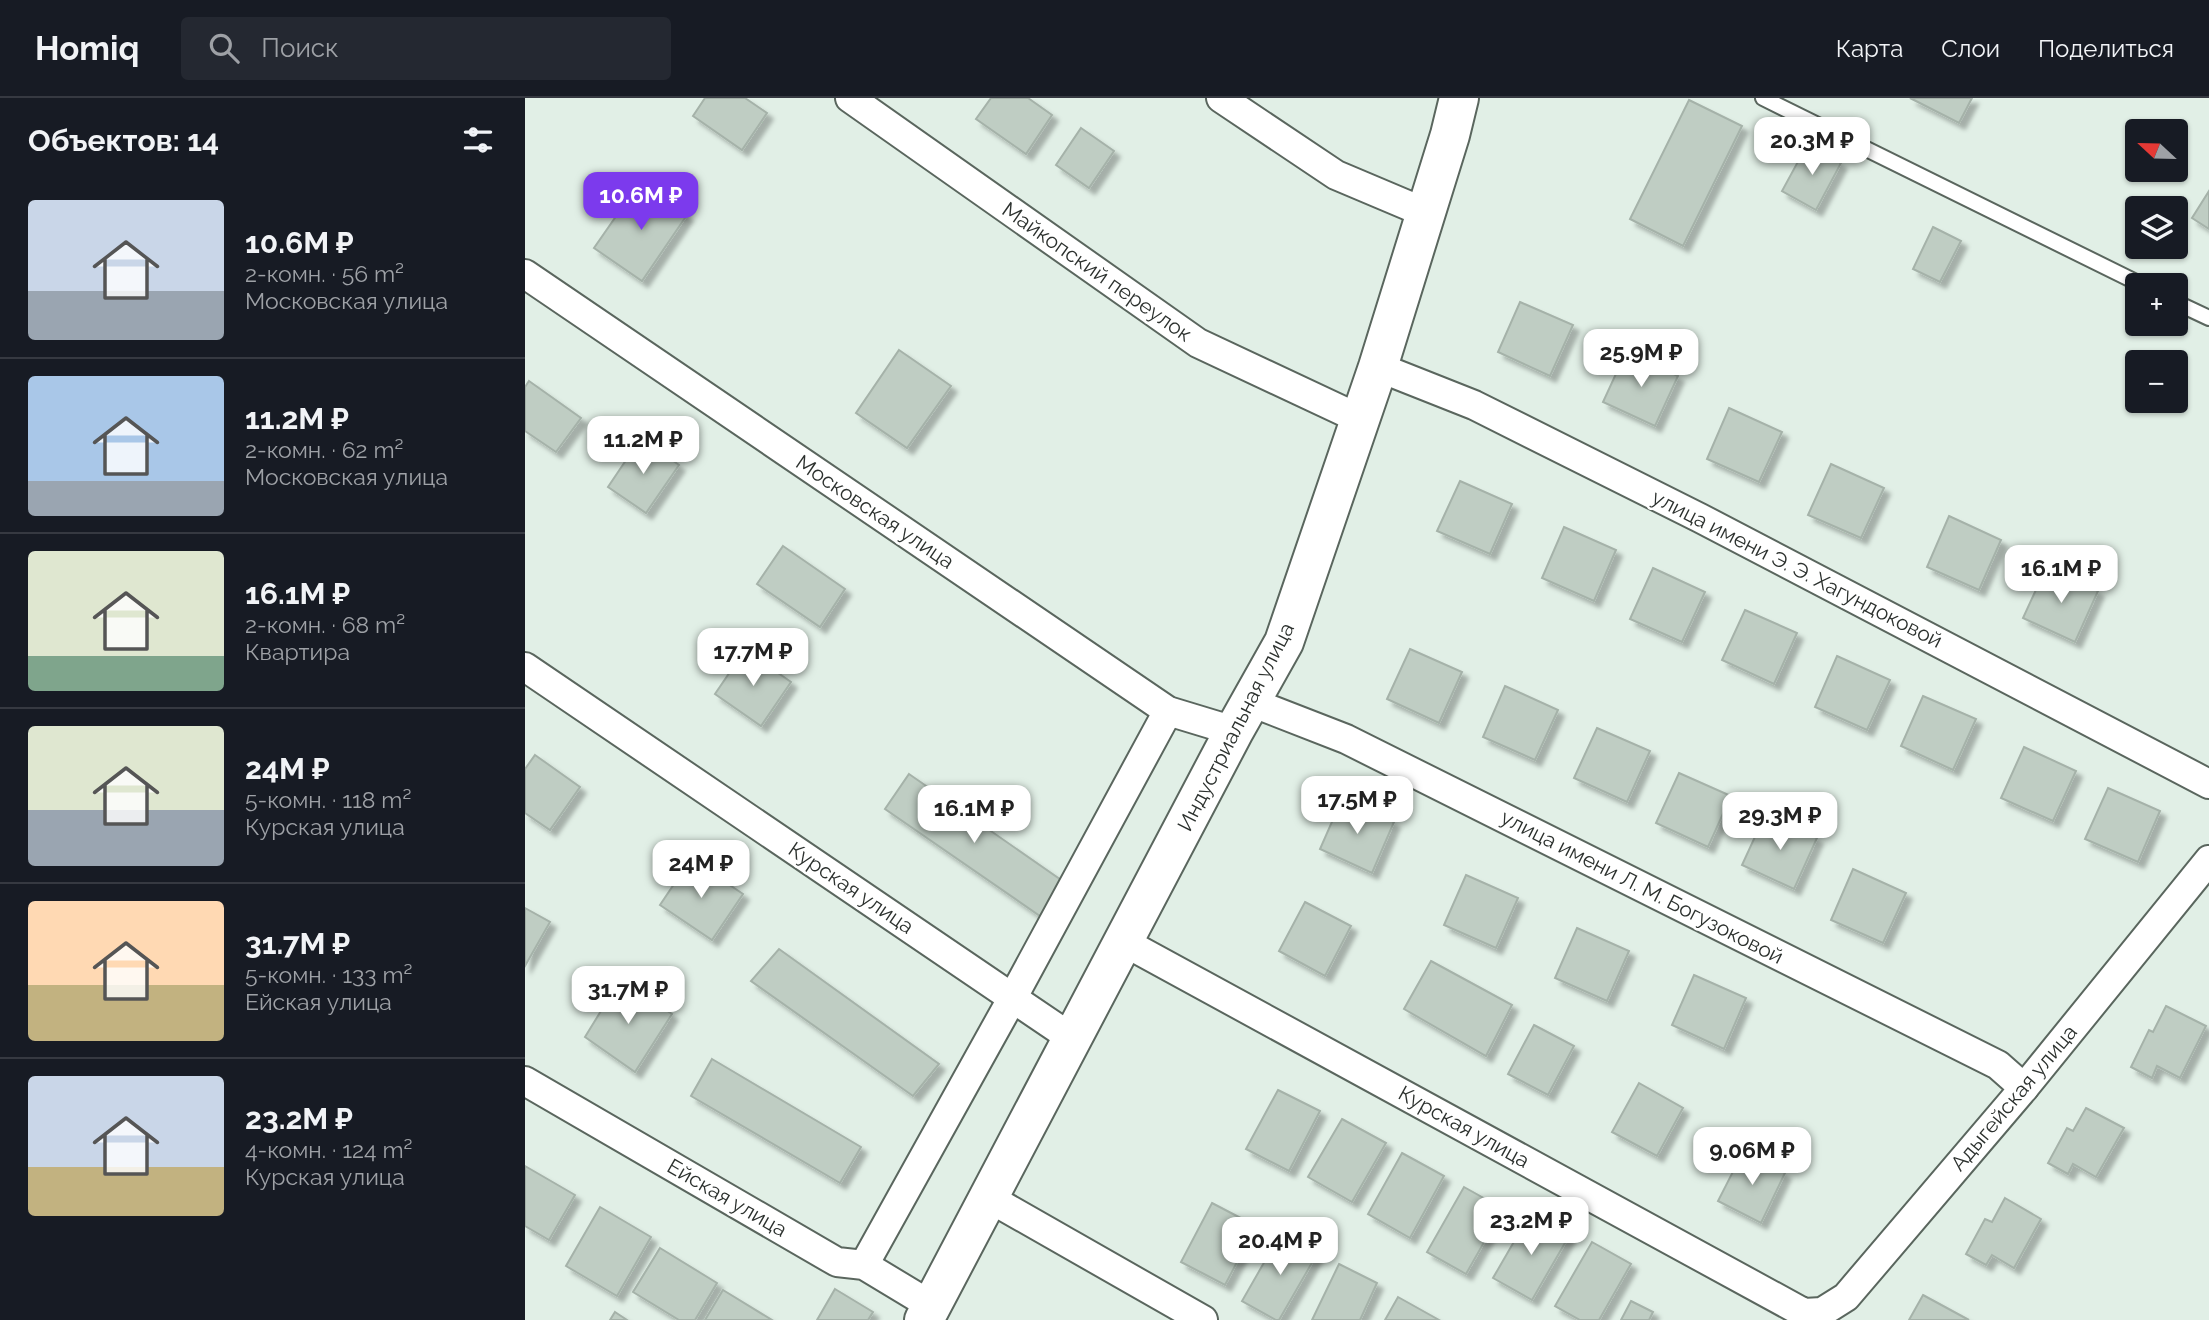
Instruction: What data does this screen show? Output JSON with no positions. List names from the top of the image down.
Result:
{
  "streets": {
    "street": [
      "Майкопский переулок",
      "Московская улица",
      "улица имени Э. Э. Хагундоковой",
      "Индустриальная улица",
      "улица имени Л. М. Богузоковой",
      "Курская улица",
      "Адыгейская улица",
      "Ейская улица"
    ]
  },
  "crossings": [
    ["Майкопский переулок", "Индустриальная улица"],
    ["Московская улица", "Индустриальная улица"],
    ["Московская улица", "улица имени Л. М. Богузоковой"],
    ["улица имени Э. Э. Хагундоковой", "Индустриальная улица"],
    ["Индустриальная улица", "улица имени Л. М. Богузоковой"],
    ["Индустриальная улица", "Курская улица"],
    ["Индустриальная улица", "Ейская улица"],
    ["улица имени Л. М. Богузоковой", "Адыгейская улица"],
    ["Курская улица", "Адыгейская улица"]
  ],
  "north": "left",
  "page": {
    "header": "Homiq",
    "search": "Поиск",
    "nav": ["Карта", "Слои", "Поделиться"],
    "heading": "Объектов: 14",
    "price": [
      "20.3M ₽",
      "10.6M ₽",
      "25.9M ₽",
      "11.2M ₽",
      "16.1M ₽",
      "17.7M ₽",
      "17.5M ₽",
      "16.1M ₽",
      "29.3M ₽",
      "24M ₽",
      "31.7M ₽",
      "9.06M ₽",
      "23.2M ₽",
      "20.4M ₽"
    ],
    "map_buttons": ["+", "−"],
    "list": [
      {
        "name": "10.6M ₽",
        "note": "2-комн. · 56 m² · Московская улица"
      },
      {
        "name": "11.2M ₽",
        "note": "2-комн. · 62 m² · Московская улица"
      },
      {
        "name": "16.1M ₽",
        "note": "2-комн. · 68 m² · Квартира"
      },
      {
        "name": "24M ₽",
        "note": "5-комн. · 118 m² · Курская улица"
      },
      {
        "name": "31.7M ₽",
        "note": "5-комн. · 133 m² · Ейская улица"
      },
      {
        "name": "23.2M ₽",
        "note": "4-комн. · 124 m² · Курская улица"
      }
    ]
  }
}
